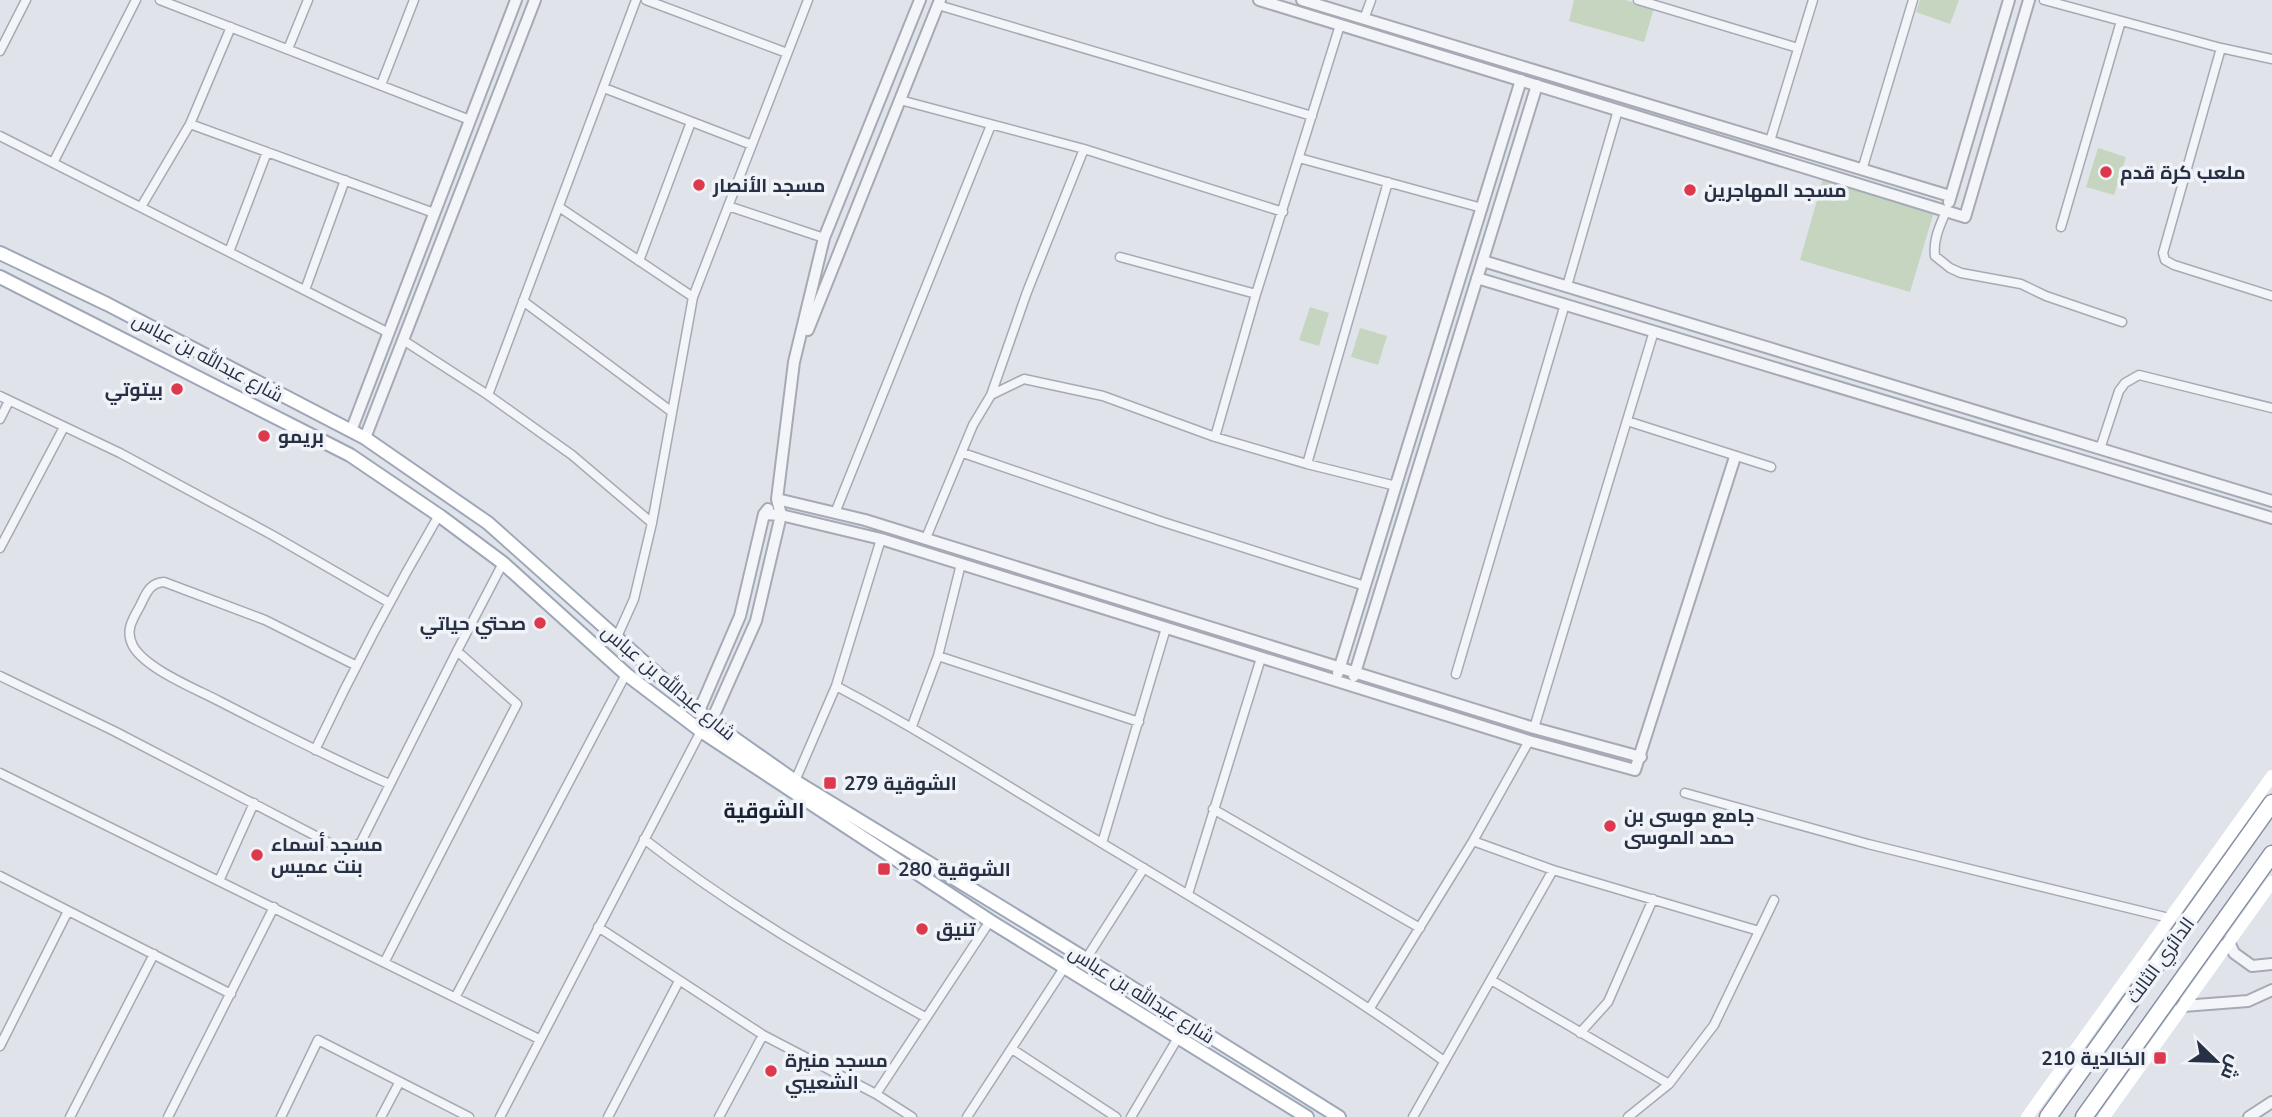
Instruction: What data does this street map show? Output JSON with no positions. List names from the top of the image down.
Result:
{
  "streets": {
    "highway": ["الدائري الثالث"],
    "main road": ["شارع عبدالله بن عباس"]
  },
  "districts": ["الشوقية"],
  "places": {
    "other": [
      "ملعب كرة قدم",
      "مسجد الأنصار",
      "مسجد المهاجرين",
      "بيتوتي",
      "بريمو",
      "صحتي حياتي",
      "جامع موسى بن حمد الموسى",
      "مسجد أسماء بنت عميس",
      "تنيق",
      "مسجد منيرة الشعيبي"
    ],
    "transit": ["الشوقية 279", "الشوقية 280", "الخالدية 210"]
  },
  "north": "bottom right"
}
